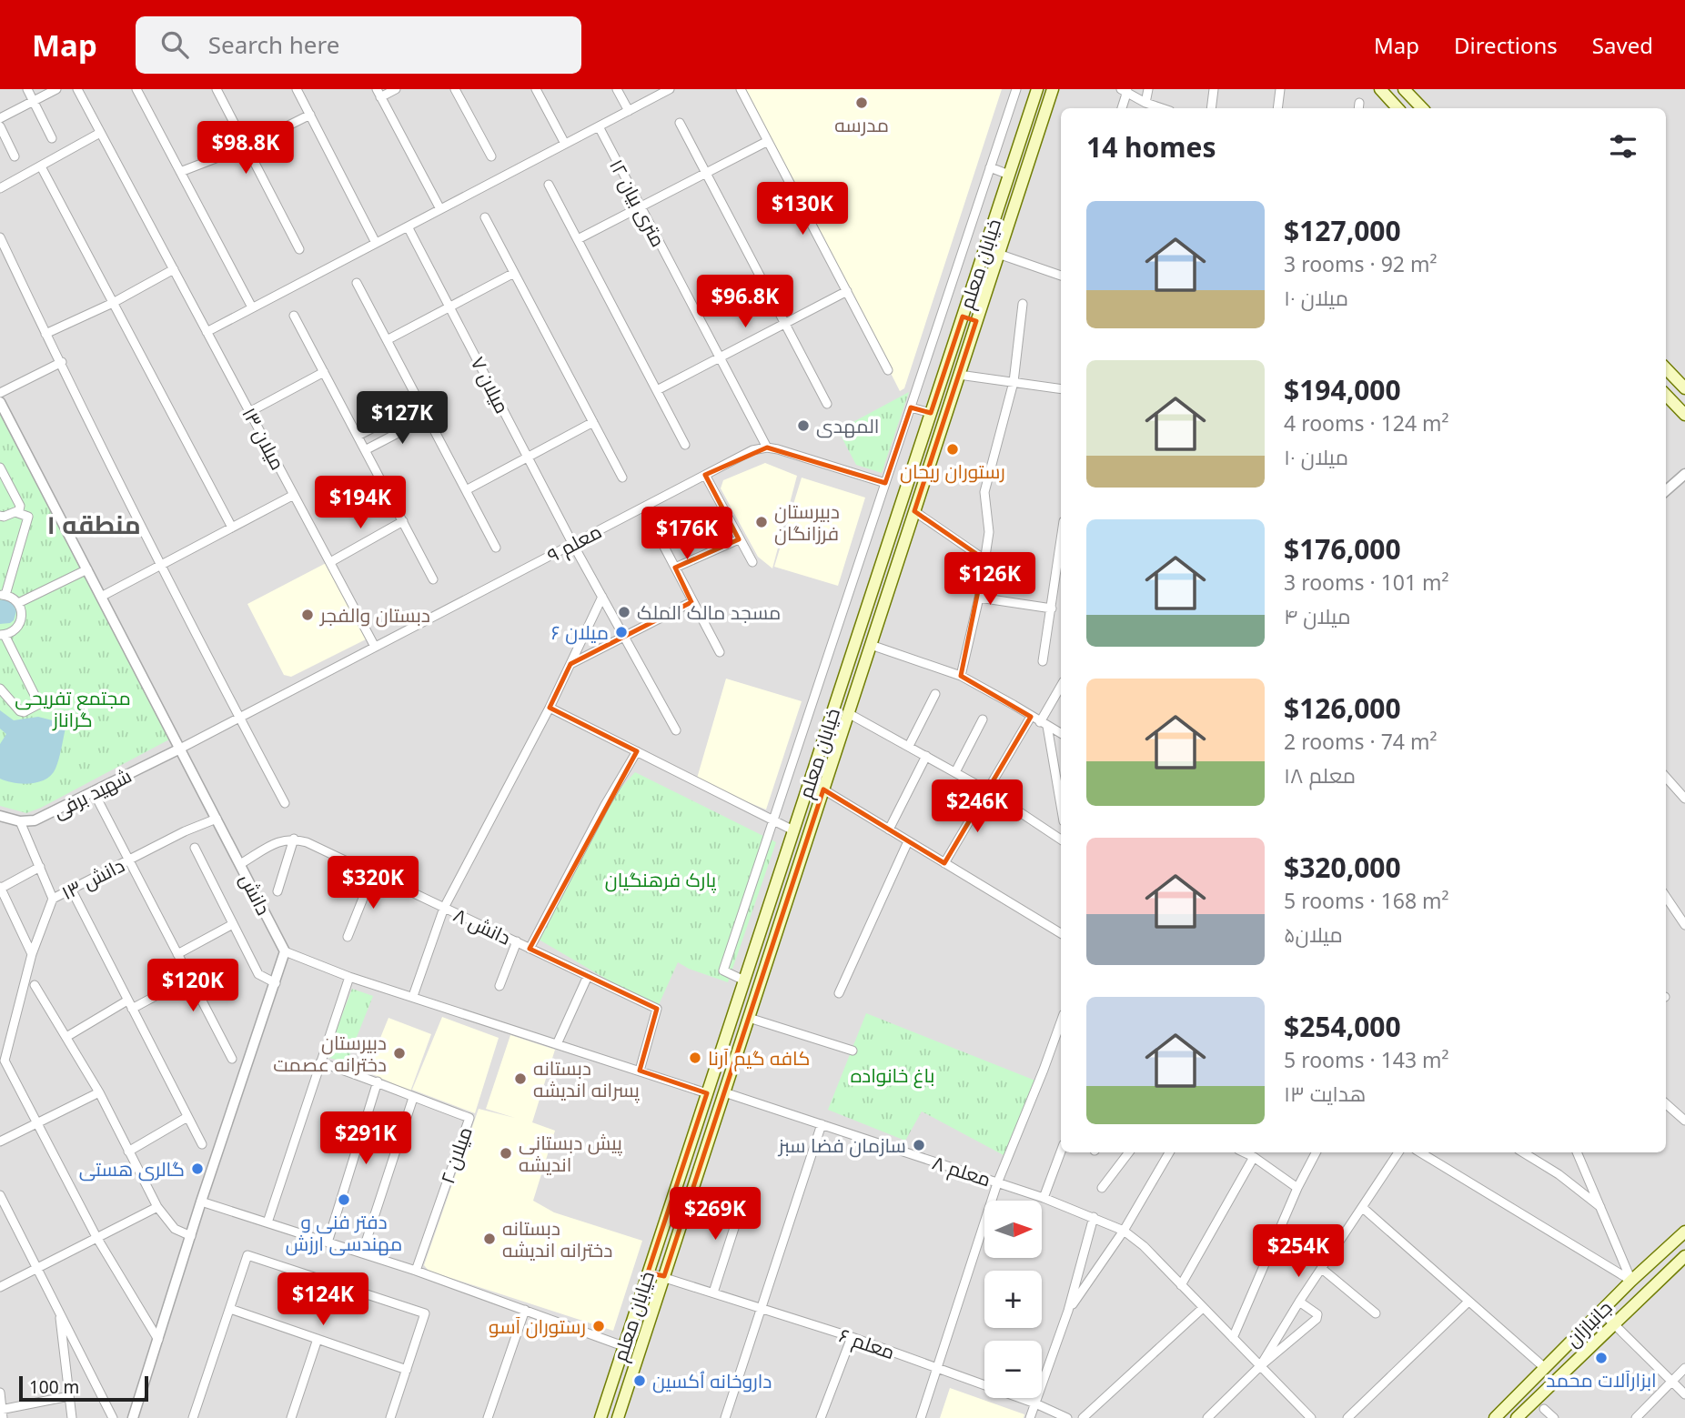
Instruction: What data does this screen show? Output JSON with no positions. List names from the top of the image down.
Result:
{
  "streets": {
    "main road": ["خیابان معلم", "جانبازان"],
    "street": [
      "۱۲ متری بیان",
      "میلان ۷",
      "میلان ۱۳",
      "معلم ۹",
      "شهید برفی",
      "دانش ۱۳",
      "دانش",
      "دانش ۸",
      "میلان ۲",
      "معلم ۸",
      "معلم ۶"
    ]
  },
  "crossings": [
    ["۱۲ متری بیان", "معلم ۹"],
    ["خیابان معلم", "معلم ۸"],
    ["خیابان معلم", "معلم ۶"],
    ["میلان ۷", "معلم ۹"],
    ["میلان ۱۳", "معلم ۹"],
    ["معلم ۹", "شهید برفی"],
    ["معلم ۹", "دانش"],
    ["شهید برفی", "دانش"],
    ["دانش ۱۳", "دانش"]
  ],
  "districts": ["منطقه ۱"],
  "parks": ["مجتمع تفریحی گراناز", "پارک فرهنگیان", "باغ خانواده"],
  "places": [
    "مدرسه",
    "المهدی",
    "رستوران ریحان",
    "دبیرستان فرزانگان",
    "مسجد مالک الملک",
    "دبستان والفجر",
    "میلان ۶",
    "دبیرستان دخترانه عصمت",
    "کافه گیم آرنا",
    "دبستانه پسرانه اندیشه",
    "سازمان فضا سبز",
    "پیش دبستانی اندیشه",
    "گالری هستی",
    "دفتر فنی و مهندسی ارزش",
    "دبستانه دخترانه اندیشه",
    "رستوران آسو",
    "ابزارآلات محمد",
    "داروخانه اُکسین"
  ],
  "scale_bar": "100 m",
  "north": "right",
  "page": {
    "header": "Map",
    "search": "Search here",
    "nav": ["Map", "Directions", "Saved"],
    "heading": "14 homes",
    "price": [
      "$98.8K",
      "$130K",
      "$96.8K",
      "$127K",
      "$194K",
      "$176K",
      "$126K",
      "$246K",
      "$320K",
      "$120K",
      "$291K",
      "$269K",
      "$254K",
      "$124K"
    ],
    "list": [
      {
        "name": "$127,000",
        "note": "3 rooms · 92 m² · میلان ۱۰"
      },
      {
        "name": "$194,000",
        "note": "4 rooms · 124 m² · میلان ۱۰"
      },
      {
        "name": "$176,000",
        "note": "3 rooms · 101 m² · میلان ۴"
      },
      {
        "name": "$126,000",
        "note": "2 rooms · 74 m² · معلم ۱۸"
      },
      {
        "name": "$320,000",
        "note": "5 rooms · 168 m² · میلان۵"
      },
      {
        "name": "$254,000",
        "note": "5 rooms · 143 m² · هدایت ۱۳"
      }
    ],
    "map_buttons": ["+", "−"],
    "scale": "100 m"
  }
}
